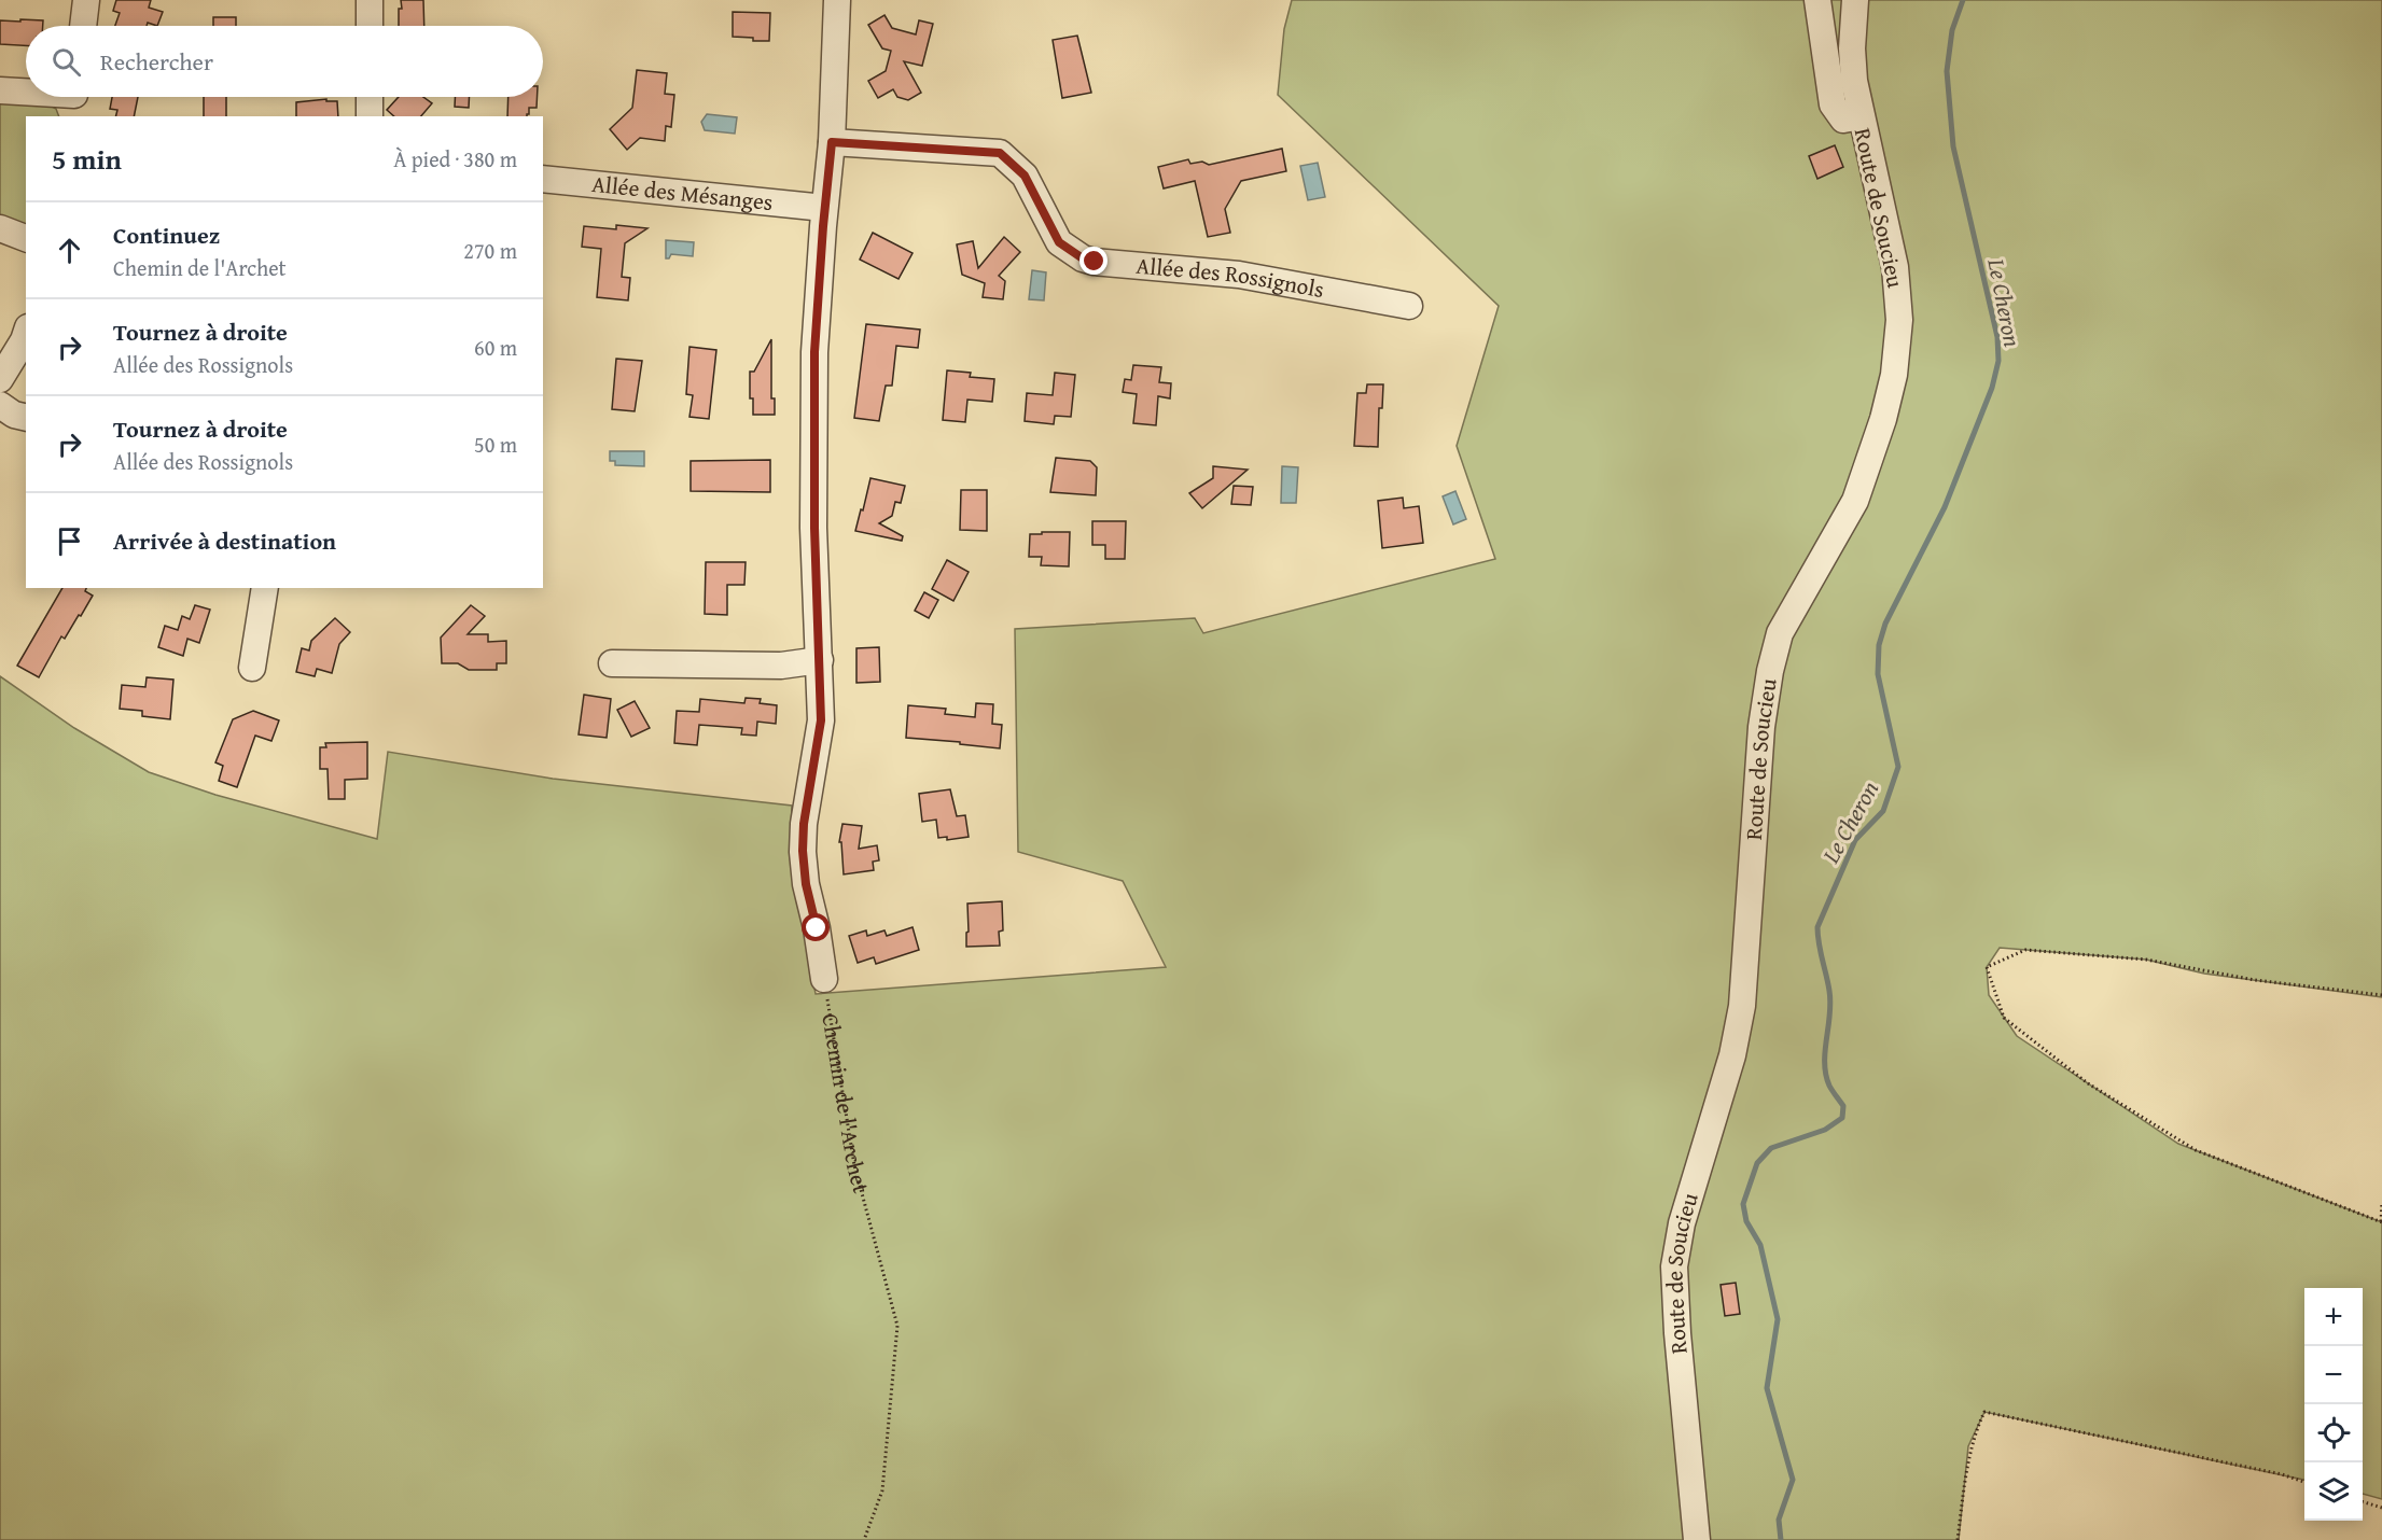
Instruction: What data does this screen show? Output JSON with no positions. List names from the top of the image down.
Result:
{
  "streets": {
    "street": ["Allée des Mésanges", "Route de Soucieu", "Allée des Rossignols"],
    "path": ["Chemin de l'Archet"]
  },
  "water": ["Le Cheron"],
  "page": {
    "search": "Rechercher",
    "heading": ["5 min", "À pied · 380 m"],
    "list": [
      ["Continuez", "Chemin de l'Archet", "270 m"],
      ["Tournez à droite", "Allée des Rossignols", "60 m"],
      ["Tournez à droite", "Allée des Rossignols", "50 m"],
      "Arrivée à destination"
    ],
    "map_buttons": ["+", "−"]
  }
}
